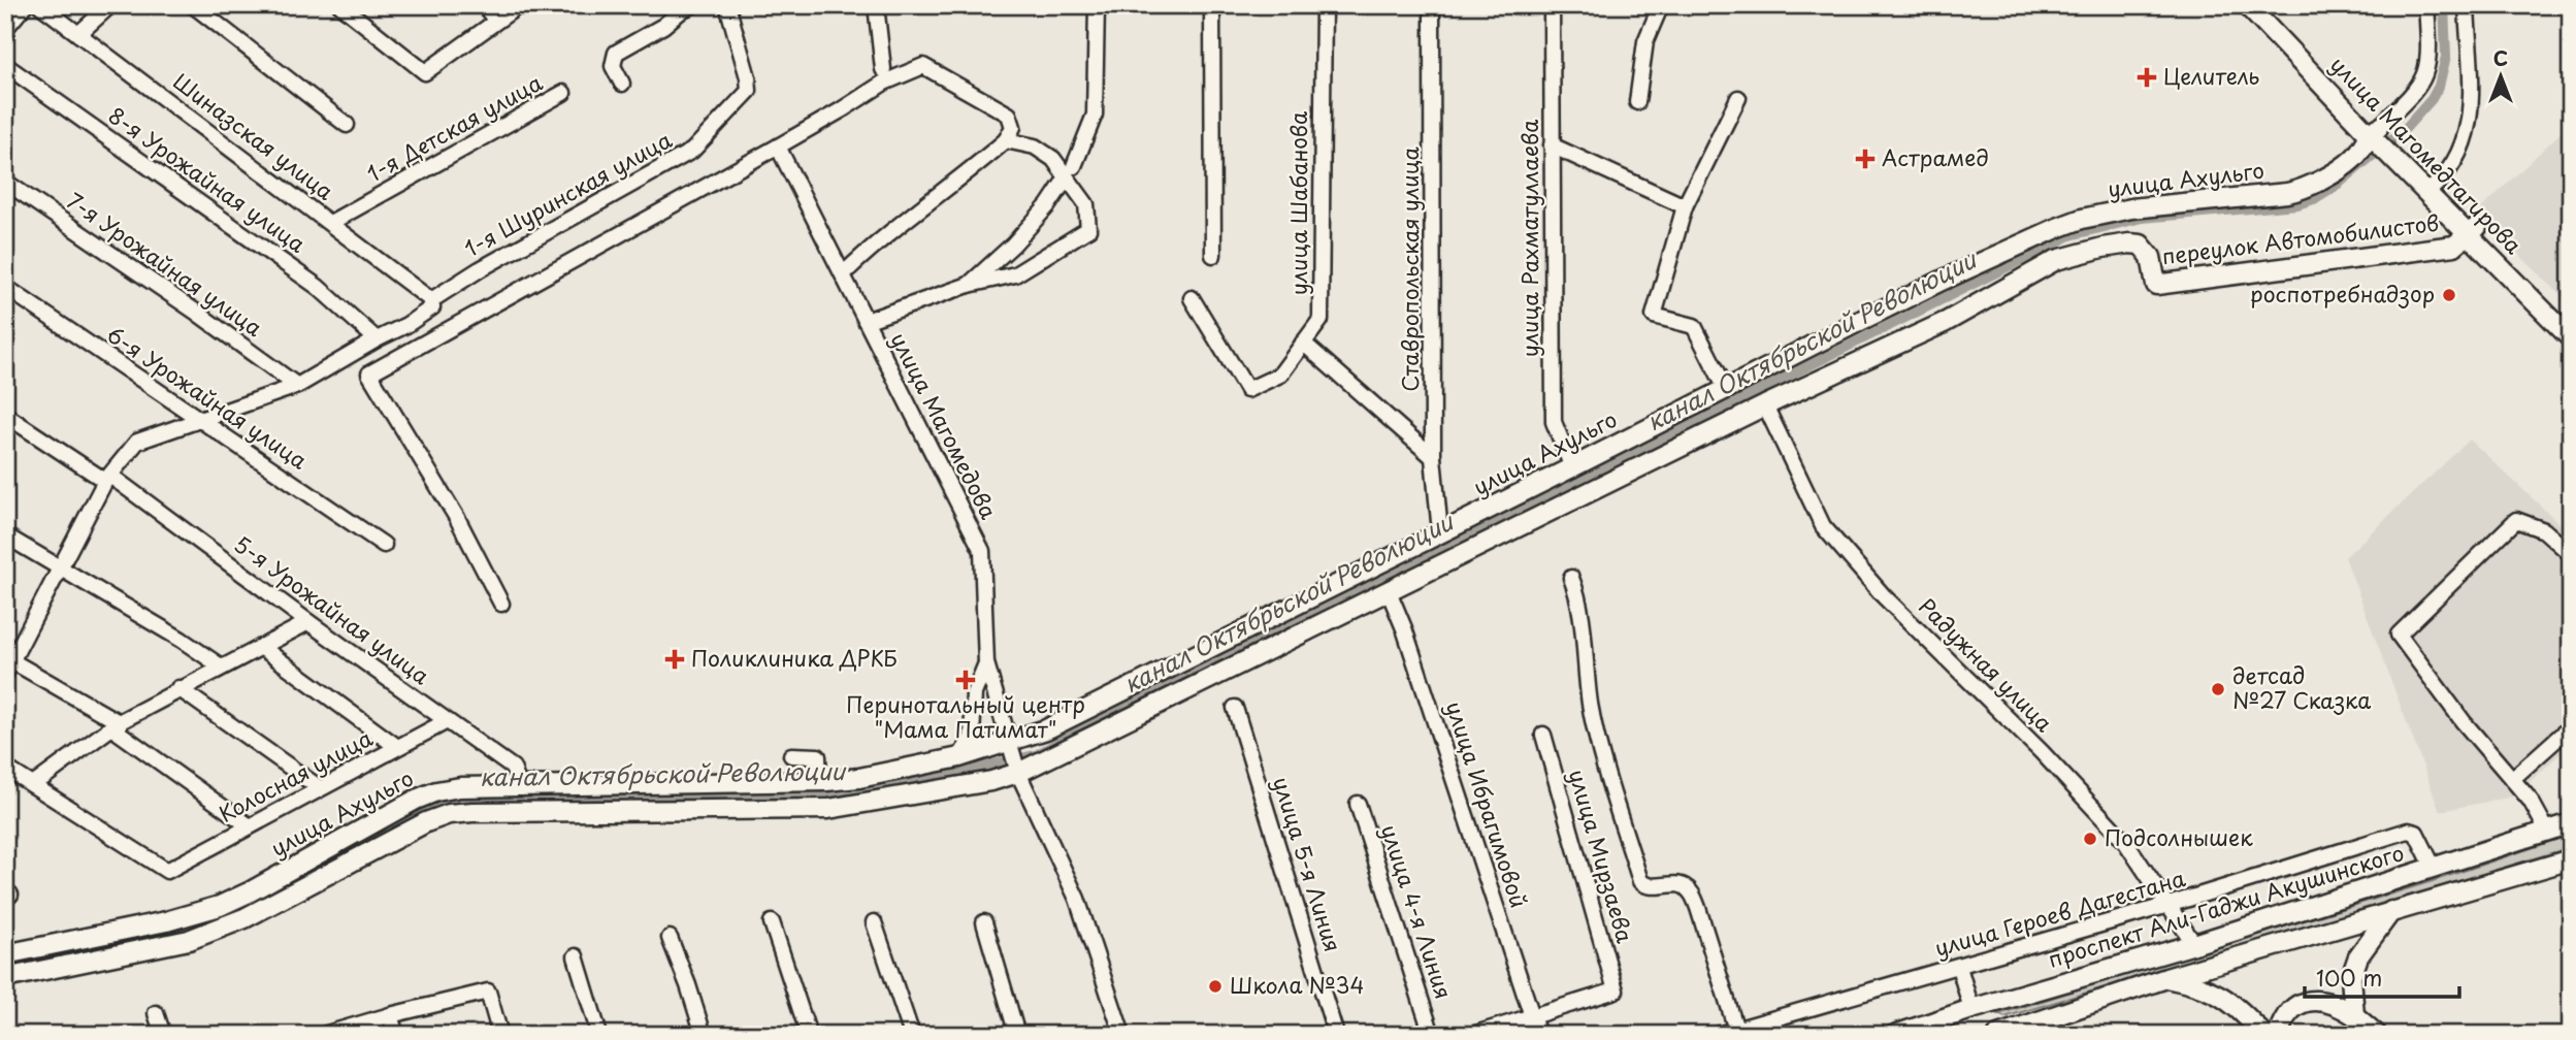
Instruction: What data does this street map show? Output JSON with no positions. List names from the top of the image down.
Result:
{
  "streets": {
    "main road": [
      "улица Магомедтагирова",
      "улица Ахульго",
      "переулок Автомобилистов",
      "проспект Али-Гаджи Акушинского"
    ],
    "street": [
      "1-я Детская улица",
      "Шиназская улица",
      "8-я Урожайная улица",
      "1-я Шуринская улица",
      "улица Шабанова",
      "улица Рахматуллаева",
      "7-я Урожайная улица",
      "Ставропольская улица",
      "6-я Урожайная улица",
      "улица Магомедова",
      "5-я Урожайная улица",
      "Радужная улица",
      "Колосная улица",
      "улица Ибрагимовой",
      "улица Мирзаева",
      "улица 5-я Линия",
      "улица 4-я Линия",
      "улица Героев Дагестана"
    ]
  },
  "crossings": [
    ["1-я Детская улица", "Шиназская улица"],
    ["Шиназская улица", "1-я Шуринская улица"],
    ["улица Магомедтагирова", "улица Ахульго"],
    ["улица Магомедтагирова", "переулок Автомобилистов"],
    ["улица Ахульго", "улица Рахматуллаева"],
    ["улица Ахульго", "Ставропольская улица"],
    ["улица Ахульго", "улица Магомедова"],
    ["улица Ахульго", "5-я Урожайная улица"],
    ["переулок Автомобилистов", "улица Магомедова"],
    ["переулок Автомобилистов", "Радужная улица"],
    ["переулок Автомобилистов", "улица Ибрагимовой"],
    ["5-я Урожайная улица", "Колосная улица"],
    ["Радужная улица", "проспект Али-Гаджи Акушинского"],
    ["Радужная улица", "улица Героев Дагестана"],
    ["улица Ибрагимовой", "улица Мирзаева"],
    ["проспект Али-Гаджи Акушинского", "улица Героев Дагестана"]
  ],
  "water": ["канал Октябрьской Революции"],
  "places": {
    "health": [
      "Целитель",
      "Астрамед",
      "Поликлиника ДРКБ",
      "Перинотальный центр \"Мама Патимат\""
    ],
    "other": [
      "роспотребнадзор",
      "детсад №27 Сказка",
      "Подсолнышек",
      "Школа №34"
    ]
  },
  "scale_bar": "100 m",
  "north": "top"
}
